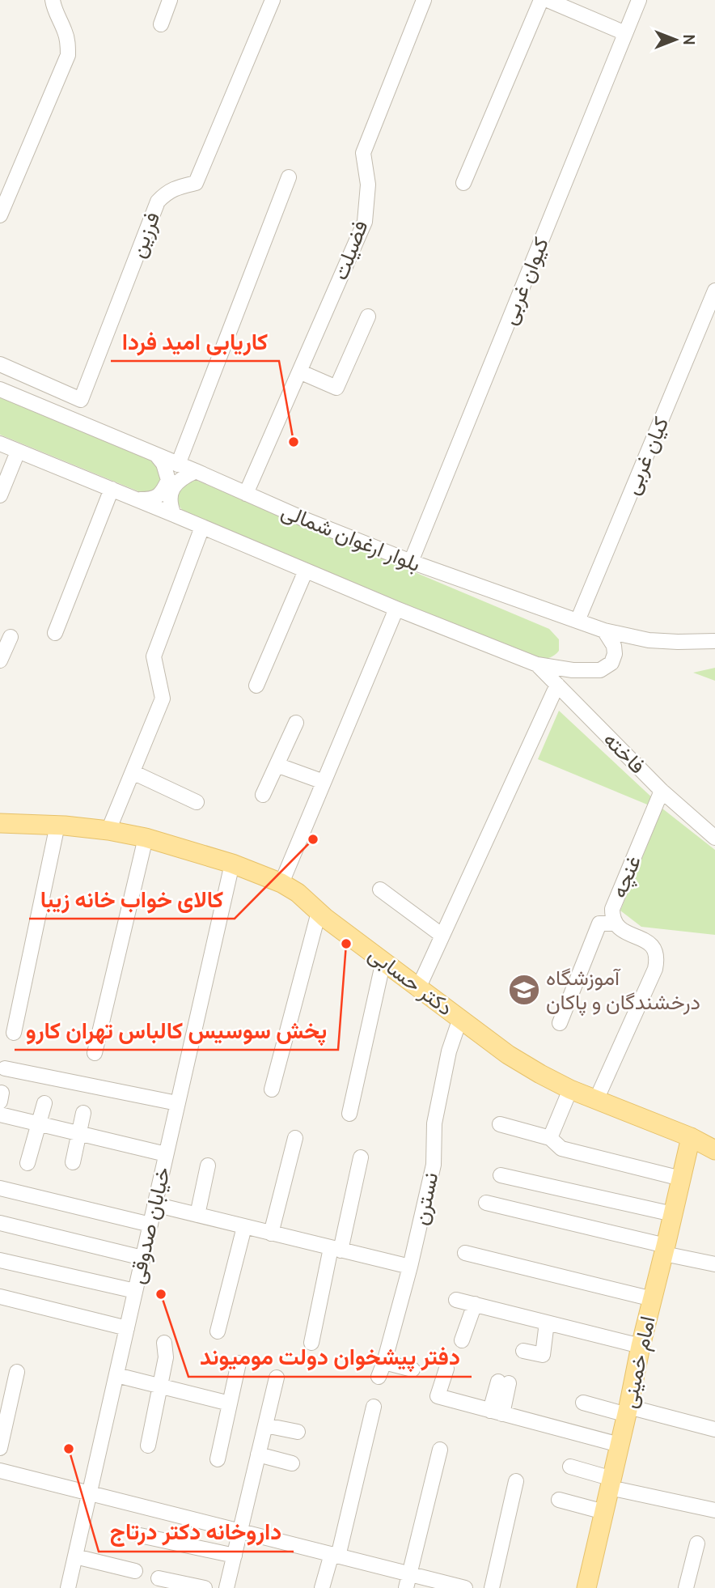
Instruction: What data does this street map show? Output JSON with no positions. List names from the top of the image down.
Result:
{
  "streets": {
    "main road": ["دکتر حسابی", "امام خمینی"],
    "street": [
      "فرزین",
      "فضیلت",
      "کیوان غربی",
      "کیان غربی",
      "بلوار ارغوان شمالی",
      "فاخته",
      "غنچه",
      "نسترن",
      "خیابان صدوقی"
    ]
  },
  "crossings": [
    ["فضیلت", "بلوار ارغوان شمالی"],
    ["کیوان غربی", "بلوار ارغوان شمالی"],
    ["کیان غربی", "بلوار ارغوان شمالی"],
    ["فاخته", "غنچه"],
    ["غنچه", "دکتر حسابی"],
    ["دکتر حسابی", "نسترن"],
    ["دکتر حسابی", "خیابان صدوقی"],
    ["دکتر حسابی", "امام خمینی"]
  ],
  "places": {
    "other": [
      "کاریابی امید فردا",
      "کالای خواب خانه زیبا",
      "پخش سوسیس کالباس تهران کارو",
      "دفتر پیشخوان دولت مومیوند",
      "داروخانه دکتر درتاج"
    ],
    "school or university": ["آموزشگاه درخشندگان و پاکان"]
  },
  "north": "right"
}
